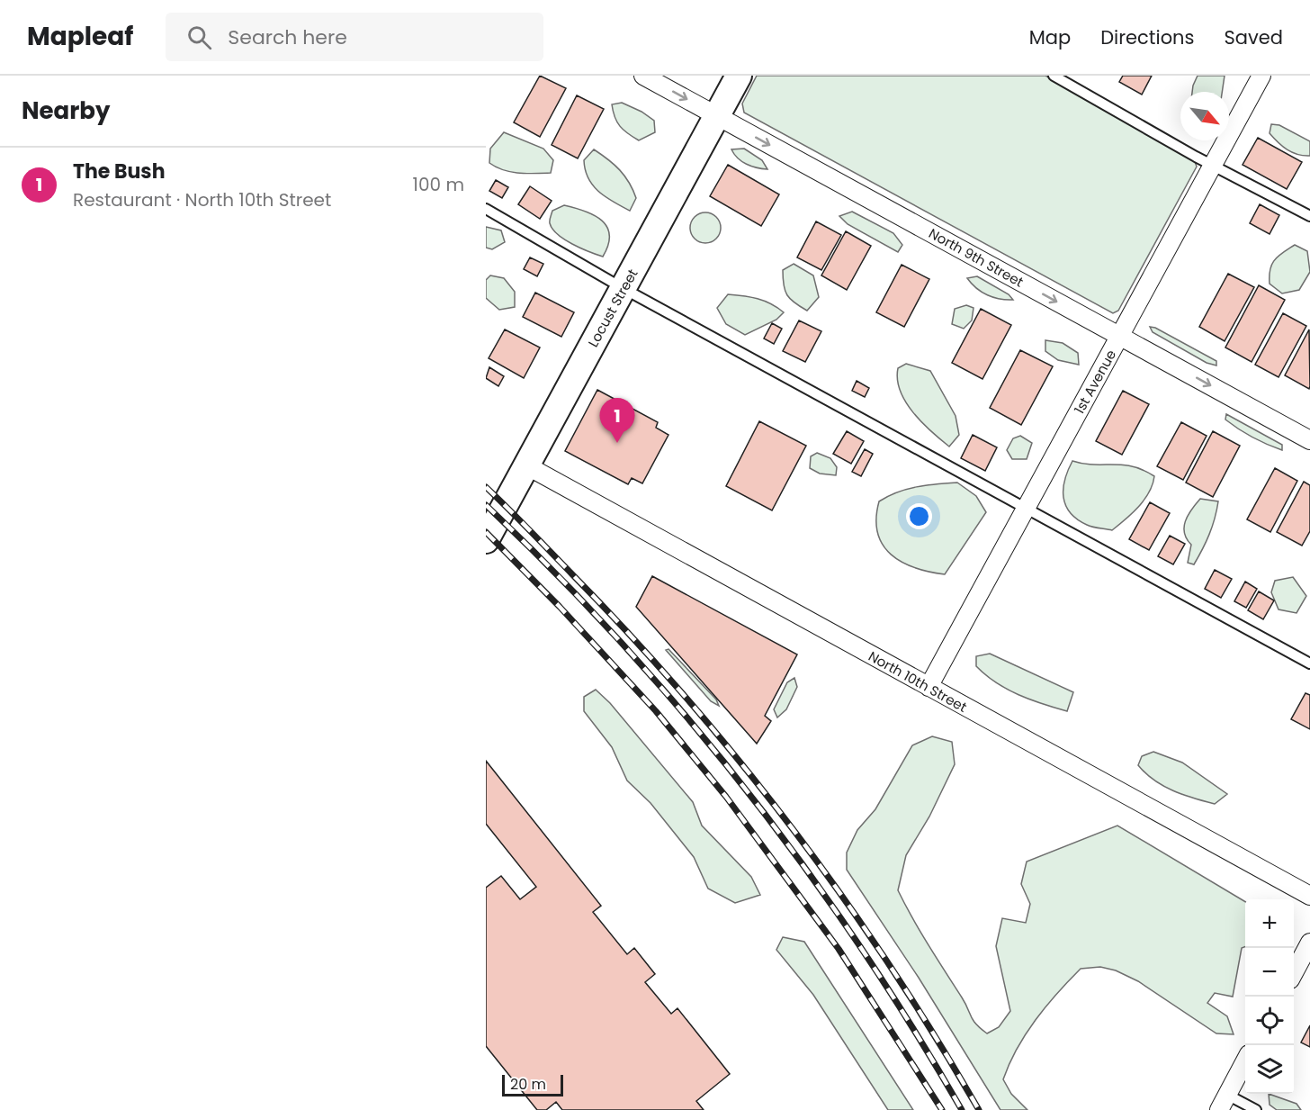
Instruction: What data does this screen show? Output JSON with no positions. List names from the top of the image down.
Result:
{
  "streets": {
    "street": [
      "North 9th Street",
      "Locust Street",
      "1st Avenue",
      "North 10th Street"
    ]
  },
  "crossings": [
    ["North 9th Street", "Locust Street"],
    ["North 9th Street", "1st Avenue"],
    ["Locust Street", "North 10th Street"],
    ["1st Avenue", "North 10th Street"]
  ],
  "one_way": ["North 9th Street"],
  "scale_bar": "20 m",
  "north": "bottom right",
  "page": {
    "header": "Mapleaf",
    "search": "Search here",
    "nav": ["Map", "Directions", "Saved"],
    "heading": "Nearby",
    "list": [
      {
        "mark": "1",
        "name": "The Bush",
        "note": "Restaurant · North 10th Street",
        "value": "100 m"
      }
    ],
    "pins": "1",
    "map_buttons": ["+", "−"],
    "scale": "20 m"
  }
}
